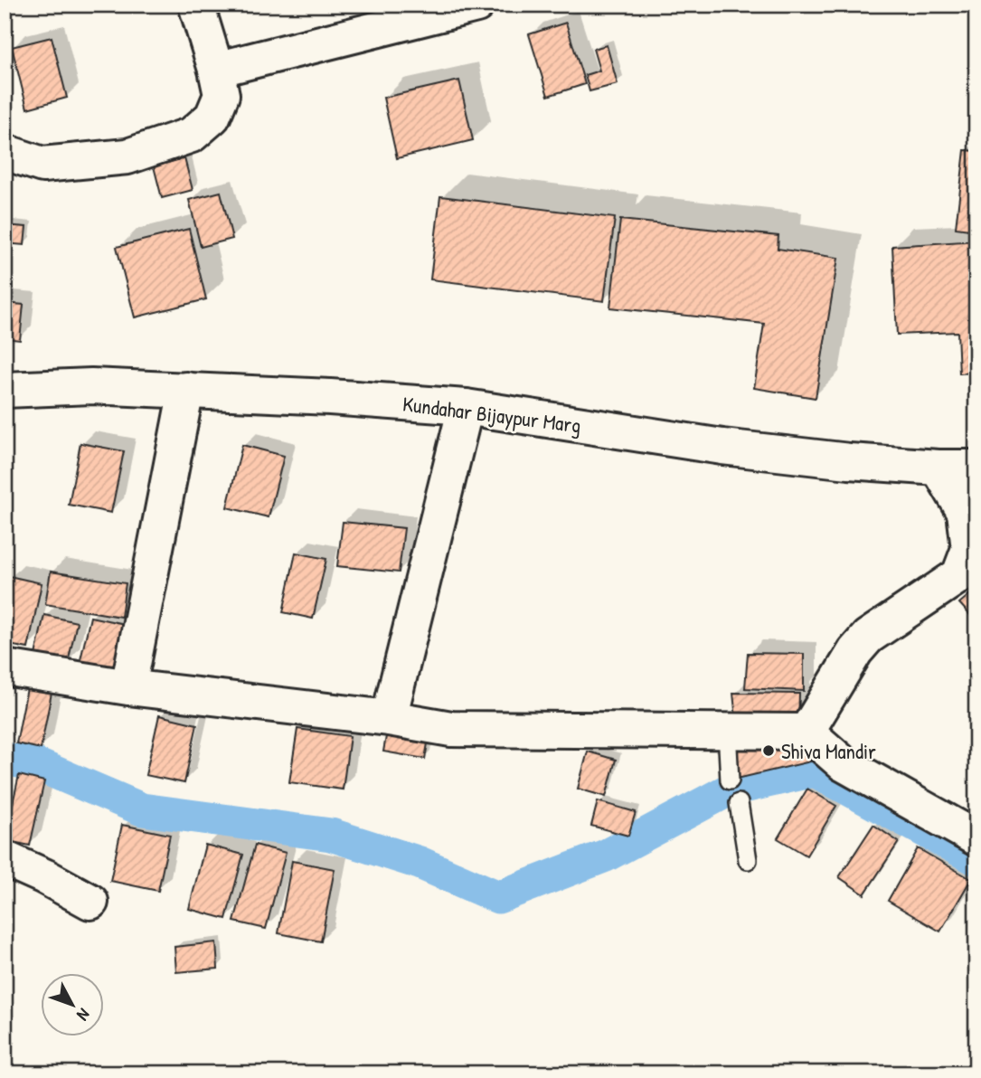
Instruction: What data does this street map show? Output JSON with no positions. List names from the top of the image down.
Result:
{
  "streets": {
    "street": ["Kundahar Bijaypur Marg"]
  },
  "places": ["Shiva Mandir"],
  "north": "bottom right"
}
